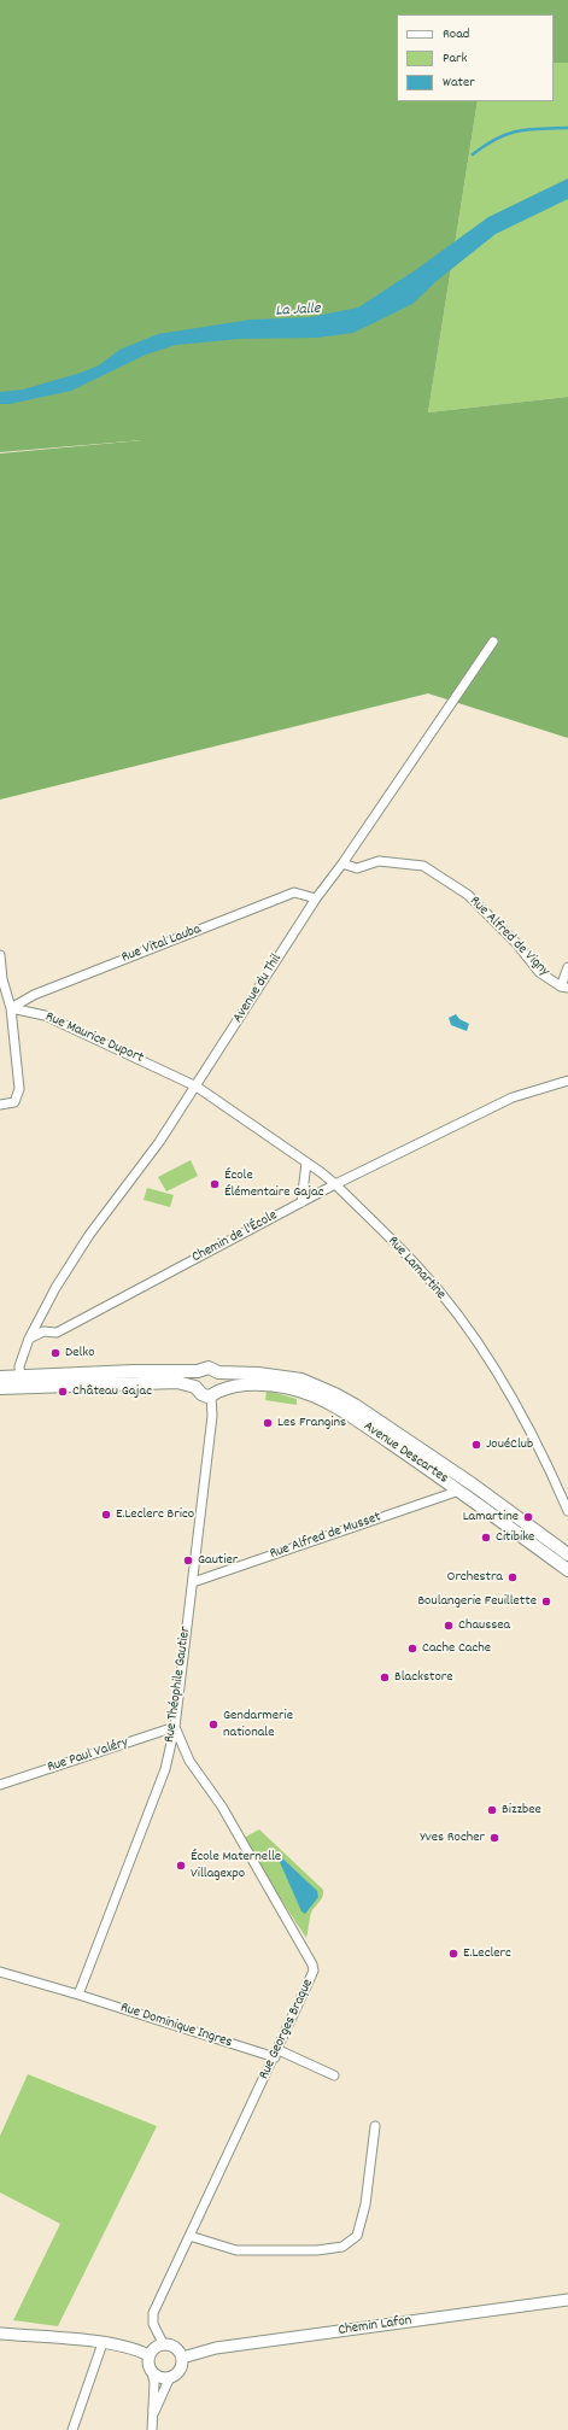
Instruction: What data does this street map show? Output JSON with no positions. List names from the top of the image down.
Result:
{
  "streets": {
    "main road": ["Avenue Descartes"],
    "street": [
      "Rue Alfred de Vigny",
      "Rue Vital Lauba",
      "Avenue du Thil",
      "Rue Maurice Duport",
      "Chemin de l'École",
      "Rue Lamartine",
      "Rue Alfred de Musset",
      "Rue Théophile Gautier",
      "Rue Paul Valéry",
      "Rue Dominique Ingres",
      "Rue Georges Braque",
      "Chemin Lafon"
    ]
  },
  "crossings": [
    ["Rue Alfred de Vigny", "Avenue du Thil"],
    ["Rue Vital Lauba", "Avenue du Thil"],
    ["Rue Vital Lauba", "Rue Maurice Duport"],
    ["Avenue du Thil", "Rue Maurice Duport"],
    ["Avenue du Thil", "Chemin de l'École"],
    ["Avenue du Thil", "Rue Lamartine"],
    ["Rue Maurice Duport", "Rue Lamartine"],
    ["Chemin de l'École", "Rue Lamartine"],
    ["Avenue Descartes", "Rue Alfred de Musset"],
    ["Avenue Descartes", "Rue Théophile Gautier"],
    ["Rue Alfred de Musset", "Rue Théophile Gautier"],
    ["Rue Théophile Gautier", "Rue Paul Valéry"],
    ["Rue Théophile Gautier", "Rue Dominique Ingres"],
    ["Rue Théophile Gautier", "Rue Georges Braque"],
    ["Rue Paul Valéry", "Rue Georges Braque"],
    ["Rue Dominique Ingres", "Rue Georges Braque"],
    ["Rue Georges Braque", "Chemin Lafon"]
  ],
  "water": ["La Jalle"],
  "places": [
    "École Élémentaire Gajac",
    "Delko",
    "Château Gajac",
    "Les Frangins",
    "JouéClub",
    "E.Leclerc Brico",
    "Lamartine",
    "Citibike",
    "Gautier",
    "Orchestra",
    "Boulangerie Feuillette",
    "Chaussea",
    "Cache Cache",
    "Blackstore",
    "Gendarmerie nationale",
    "Bizzbee",
    "Yves Rocher",
    "École Maternelle Villagexpo",
    "E.Leclerc"
  ],
  "legend": ["Road", "Park", "Water"]
}
